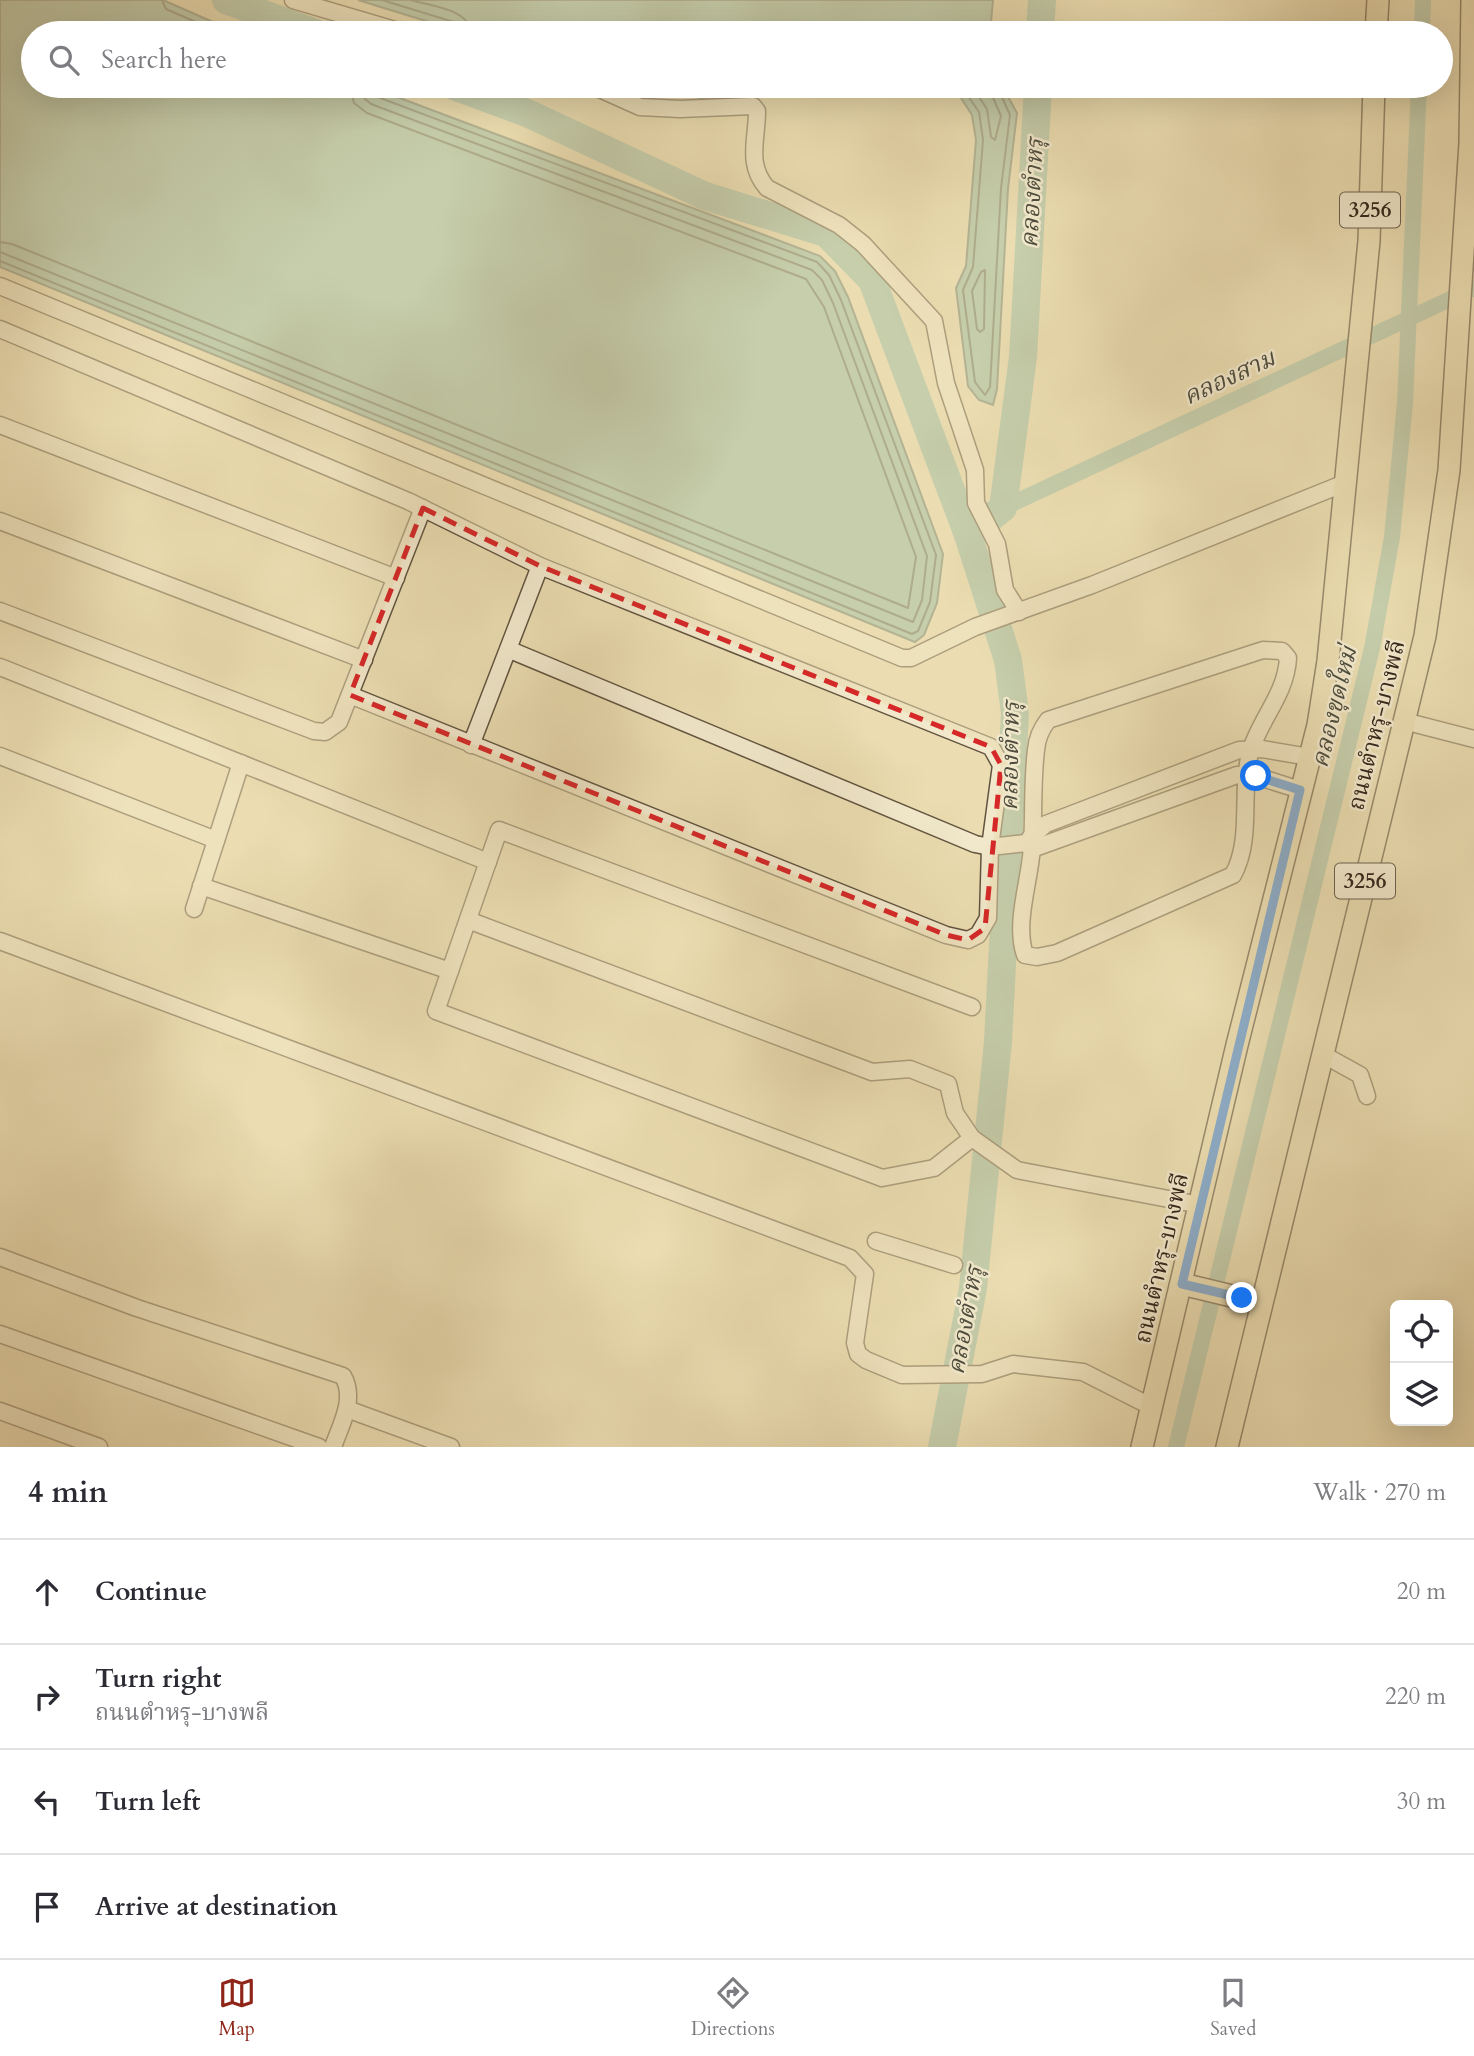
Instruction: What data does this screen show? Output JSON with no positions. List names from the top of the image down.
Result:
{
  "streets": {
    "main road": ["3256", "ถนนตำหรุ-บางพลี"]
  },
  "water": ["คลองตำหรุ", "คลองสาม", "คลองขุดใหม่"],
  "page": {
    "search": "Search here",
    "heading": ["4 min", "Walk · 270 m"],
    "list": [
      ["Continue", "20 m"],
      ["Turn right", "ถนนตำหรุ-บางพลี", "220 m"],
      ["Turn left", "30 m"],
      "Arrive at destination"
    ],
    "nav": ["Map", "Directions", "Saved"]
  }
}
